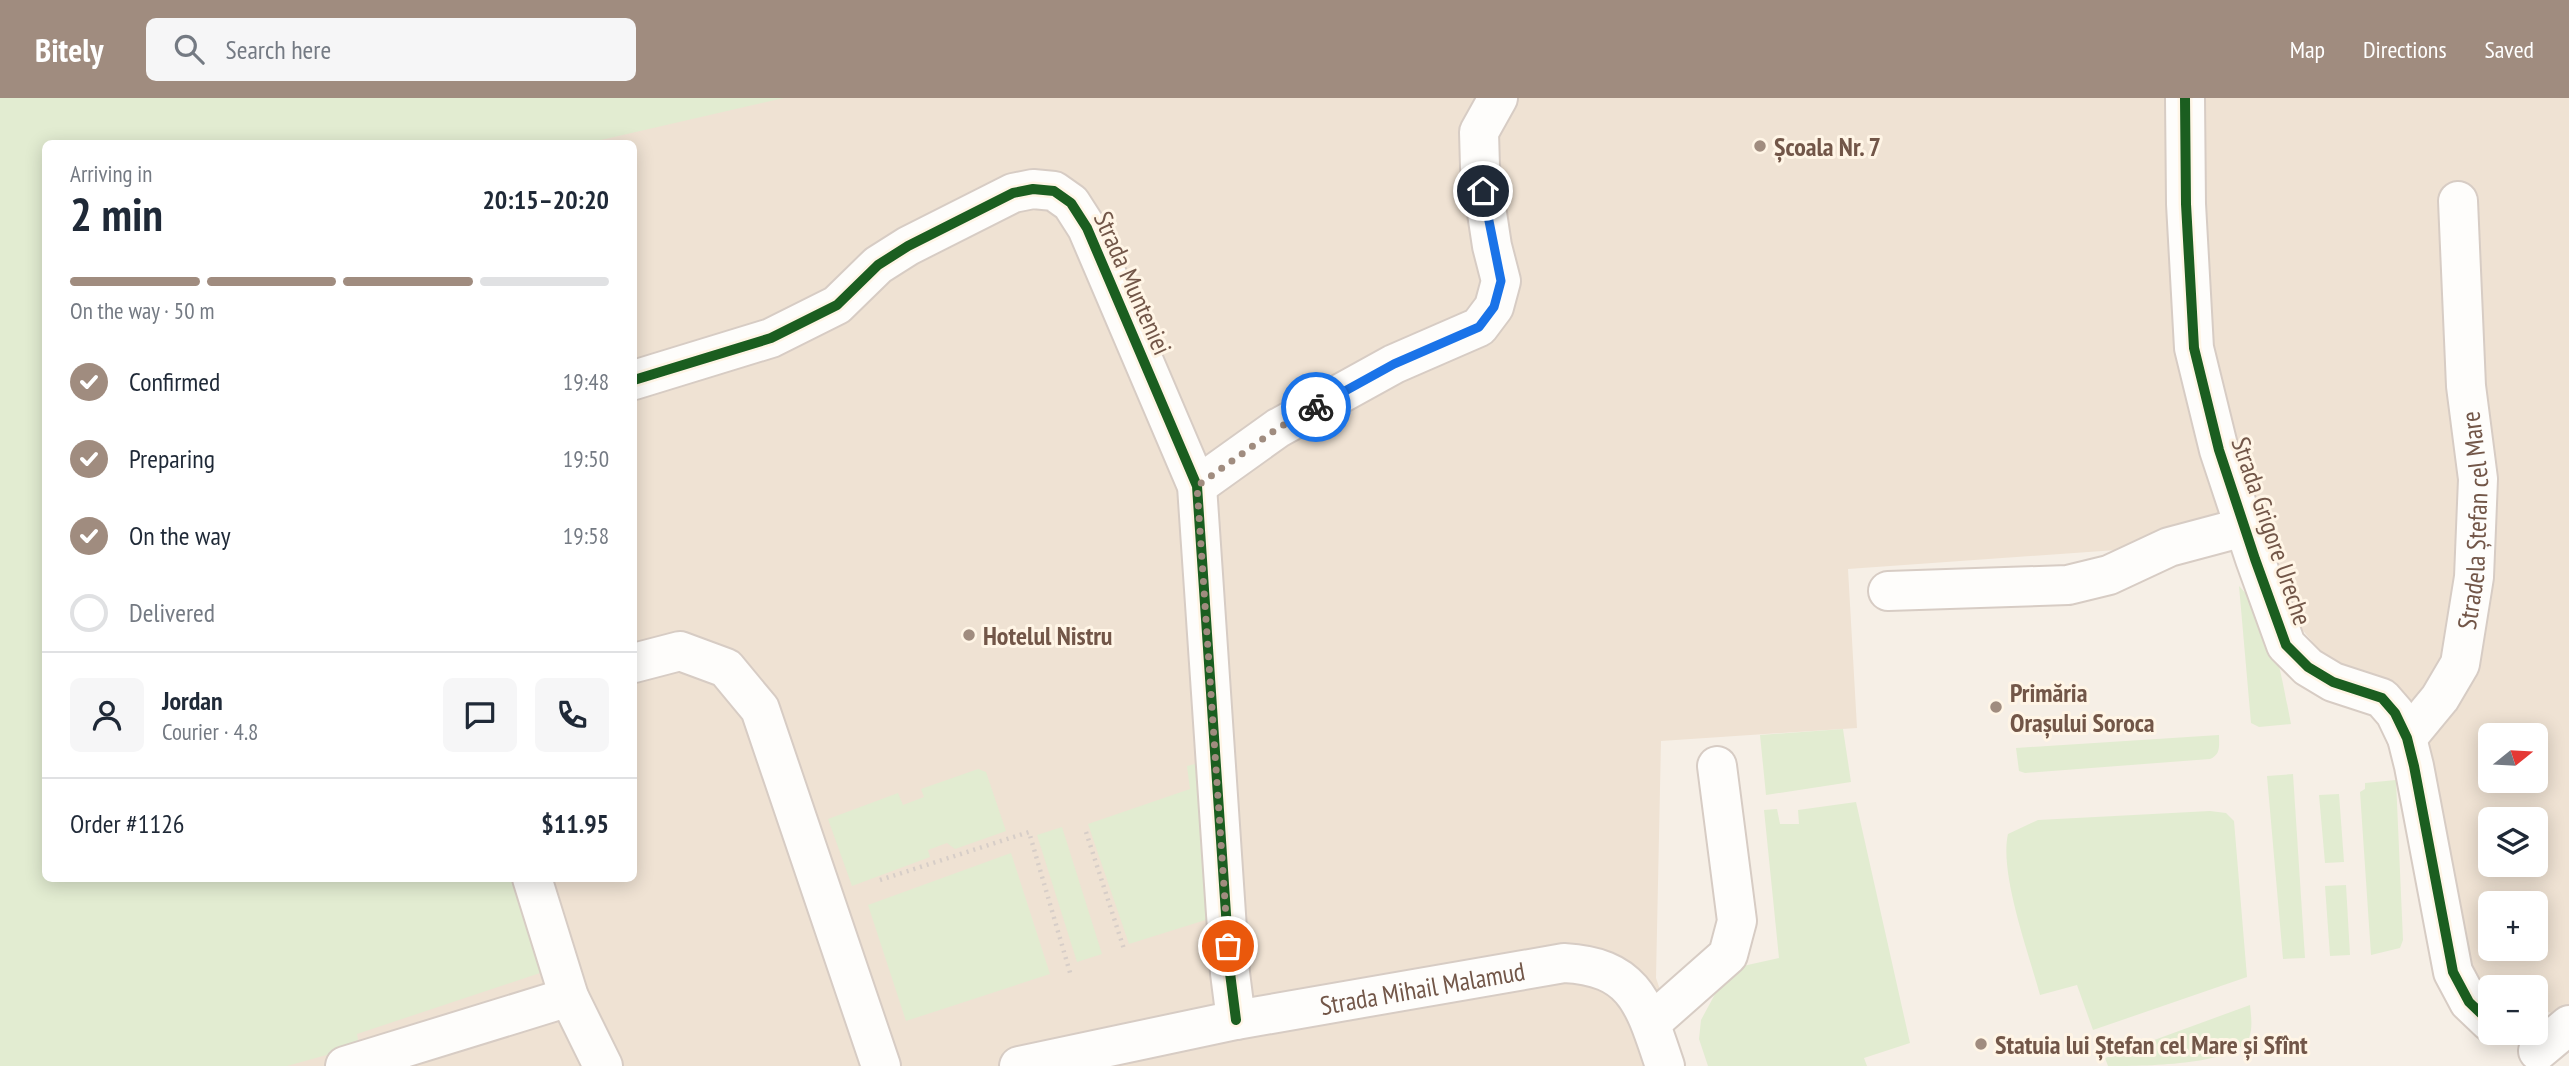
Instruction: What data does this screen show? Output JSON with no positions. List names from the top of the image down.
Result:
{
  "streets": {
    "street": [
      "Strada Munteniei",
      "Stradela Ștefan cel Mare",
      "Strada Grigore Ureche",
      "Strada Mihail Malamud"
    ]
  },
  "crossings": [
    ["Stradela Ștefan cel Mare", "Strada Grigore Ureche"]
  ],
  "places": [
    "Școala Nr. 7",
    "Hotelul Nistru",
    "Primăria Orașului Soroca",
    "Statuia lui Ștefan cel Mare și Sfînt"
  ],
  "north": "right",
  "page": {
    "header": "Bitely",
    "search": "Search here",
    "nav": ["Map", "Directions", "Saved"],
    "heading": ["2 min", "Arriving in", "20:15–20:20"],
    "panel": [
      "Jordan",
      "Courier · 4.8",
      "Order #1126",
      "$11.95"
    ],
    "bar": "On the way · 50 m",
    "list": [
      ["Confirmed", "19:48"],
      ["Preparing", "19:50"],
      ["On the way", "19:58"],
      "Delivered"
    ],
    "map_buttons": ["+", "−"]
  }
}
